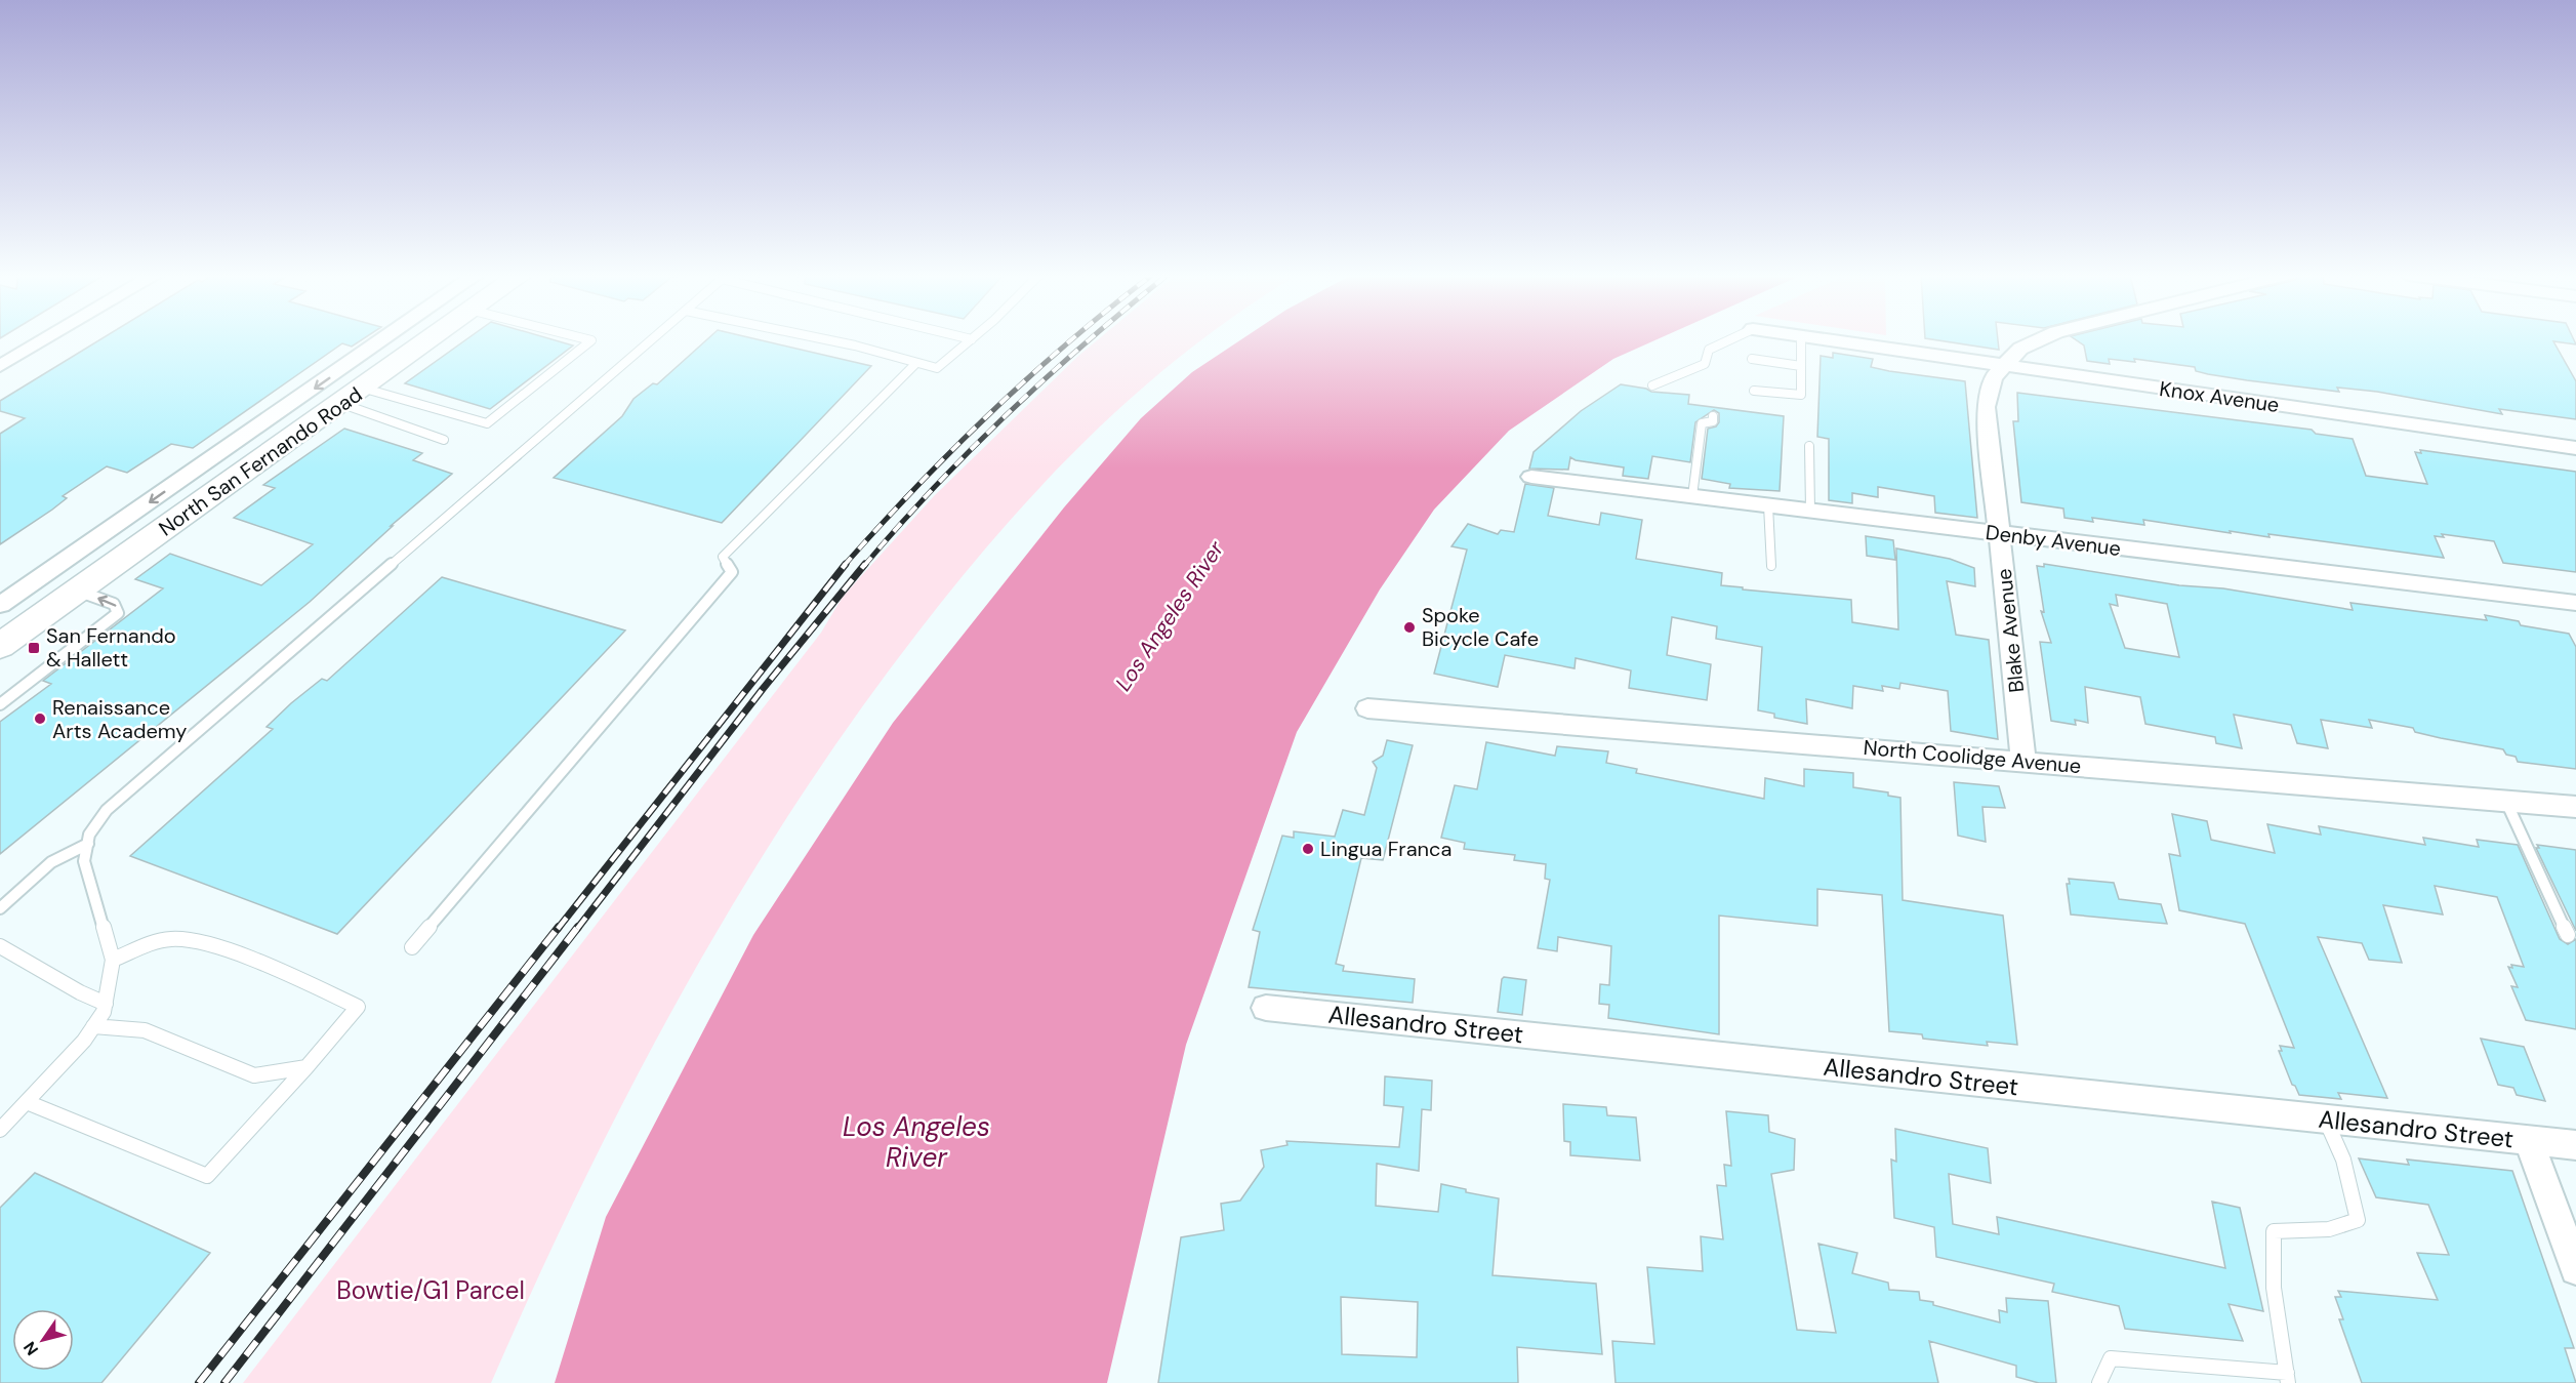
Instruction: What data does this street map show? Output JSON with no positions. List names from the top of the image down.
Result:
{
  "streets": {
    "main road": ["North San Fernando Road"],
    "street": [
      "Knox Avenue",
      "Denby Avenue",
      "Blake Avenue",
      "North Coolidge Avenue",
      "Allesandro Street"
    ]
  },
  "crossings": [
    ["Knox Avenue", "Blake Avenue"],
    ["Denby Avenue", "Blake Avenue"],
    ["Blake Avenue", "North Coolidge Avenue"]
  ],
  "one_way": ["North San Fernando Road"],
  "water": ["Los Angeles River"],
  "parks": ["Bowtie/G1 Parcel"],
  "places": {
    "other": ["Spoke Bicycle Cafe", "Renaissance Arts Academy", "Lingua Franca"],
    "transit": ["San Fernando & Hallett"]
  },
  "north": "bottom left"
}
